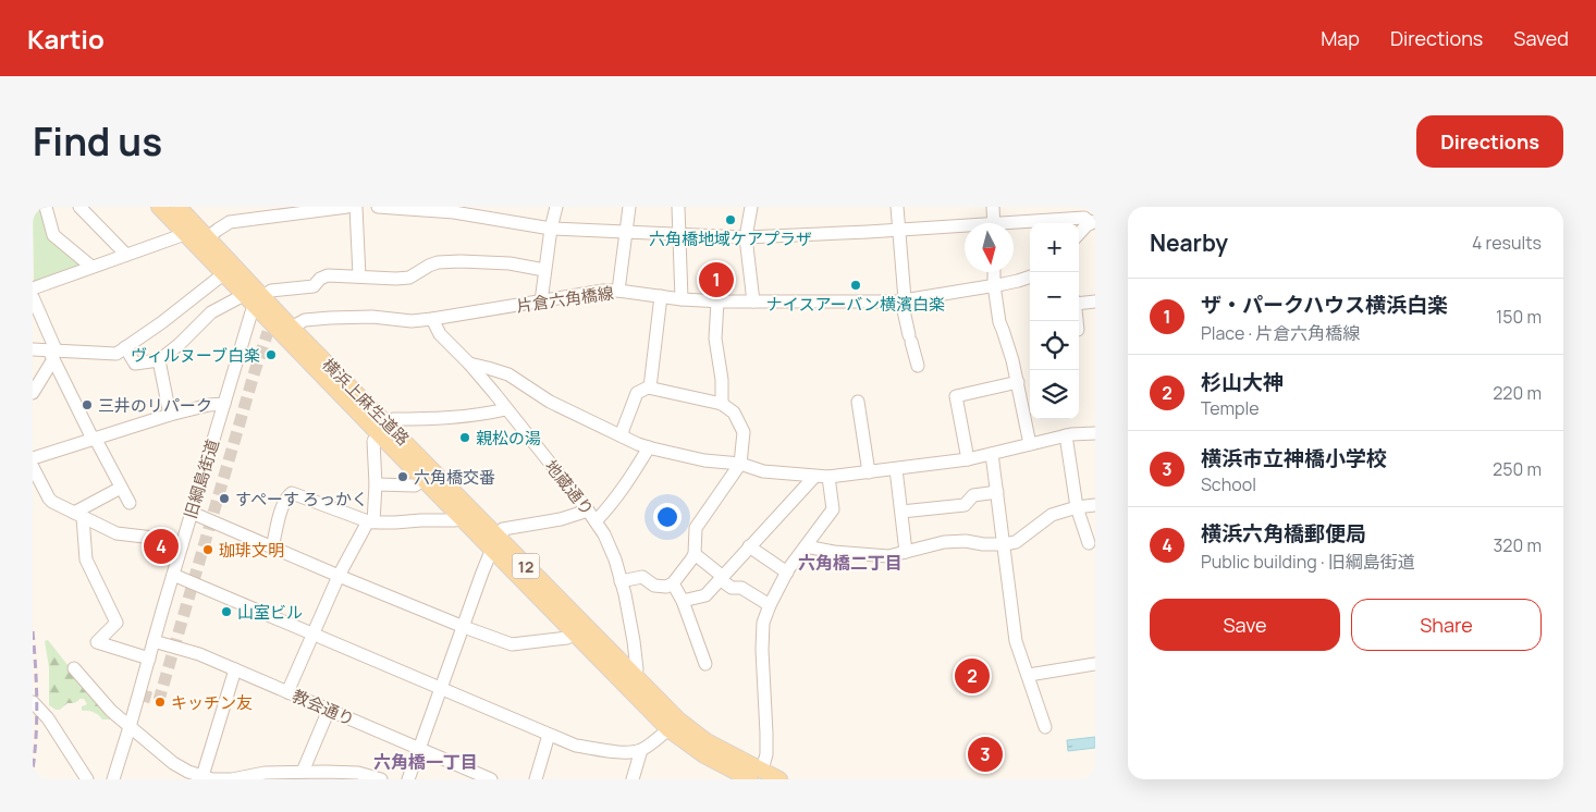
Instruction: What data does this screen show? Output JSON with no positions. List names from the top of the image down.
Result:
{
  "streets": {
    "main road": ["横浜上麻生道路", "12"],
    "street": [
      "片倉六角橋線",
      "旧綱島街道",
      "地蔵通り",
      "教会通り"
    ]
  },
  "crossings": [
    ["片倉六角橋線", "横浜上麻生道路"],
    ["片倉六角橋線", "地蔵通り"],
    ["横浜上麻生道路", "旧綱島街道"],
    ["横浜上麻生道路", "地蔵通り"],
    ["旧綱島街道", "教会通り"]
  ],
  "districts": ["六角橋二丁目", "六角橋一丁目"],
  "places": [
    "六角橋地域ケアプラザ",
    "ナイスアーバン横濱白楽",
    "ヴィルヌーブ白楽",
    "三井のリパーク",
    "親松の湯",
    "六角橋交番",
    "すぺーす ろっかく",
    "珈琲文明",
    "山室ビル",
    "キッチン友"
  ],
  "north": "bottom",
  "page": {
    "header": "Kartio",
    "nav": ["Map", "Directions", "Saved"],
    "title": "Find us",
    "buttons": [
      "Directions",
      ["Save", "Share"]
    ],
    "heading": ["Nearby", "4 results"],
    "map_buttons": ["+", "−"],
    "pins": [
      "1",
      "4",
      "2",
      "3"
    ],
    "list": [
      {
        "mark": "1",
        "name": "ザ・パークハウス横浜白楽",
        "note": "Place · 片倉六角橋線",
        "value": "150 m"
      },
      {
        "mark": "2",
        "name": "杉山大神",
        "note": "Temple",
        "value": "220 m"
      },
      {
        "mark": "3",
        "name": "横浜市立神橋小学校",
        "note": "School",
        "value": "250 m"
      },
      {
        "mark": "4",
        "name": "横浜六角橋郵便局",
        "note": "Public building · 旧綱島街道",
        "value": "320 m"
      }
    ]
  }
}
